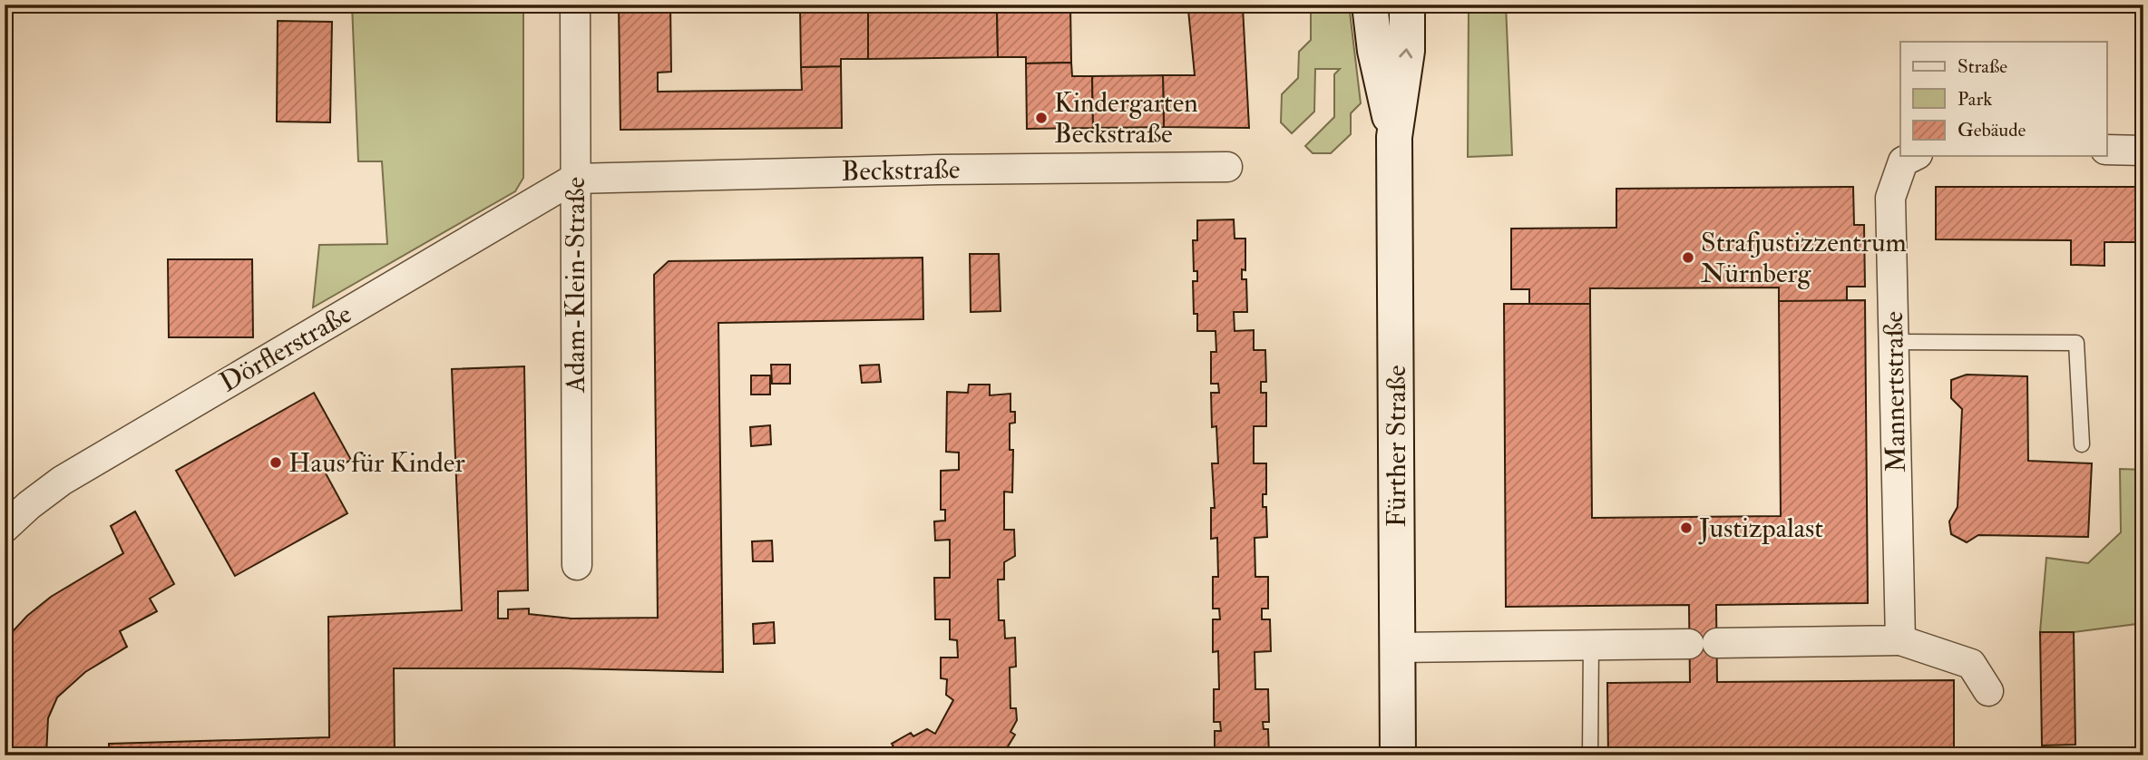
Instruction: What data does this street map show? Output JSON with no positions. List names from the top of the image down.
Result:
{
  "streets": {
    "main road": ["Fürther Straße"],
    "street": [
      "Beckstraße",
      "Adam-Klein-Straße",
      "Dörflerstraße",
      "Mannertstraße"
    ]
  },
  "crossings": [
    ["Beckstraße", "Adam-Klein-Straße"],
    ["Beckstraße", "Dörflerstraße"],
    ["Adam-Klein-Straße", "Dörflerstraße"]
  ],
  "places": [
    "Kindergarten Beckstraße",
    "Strafjustizzentrum Nürnberg",
    "Haus für Kinder",
    "Justizpalast"
  ],
  "legend": ["Straße", "Park", "Gebäude"]
}
